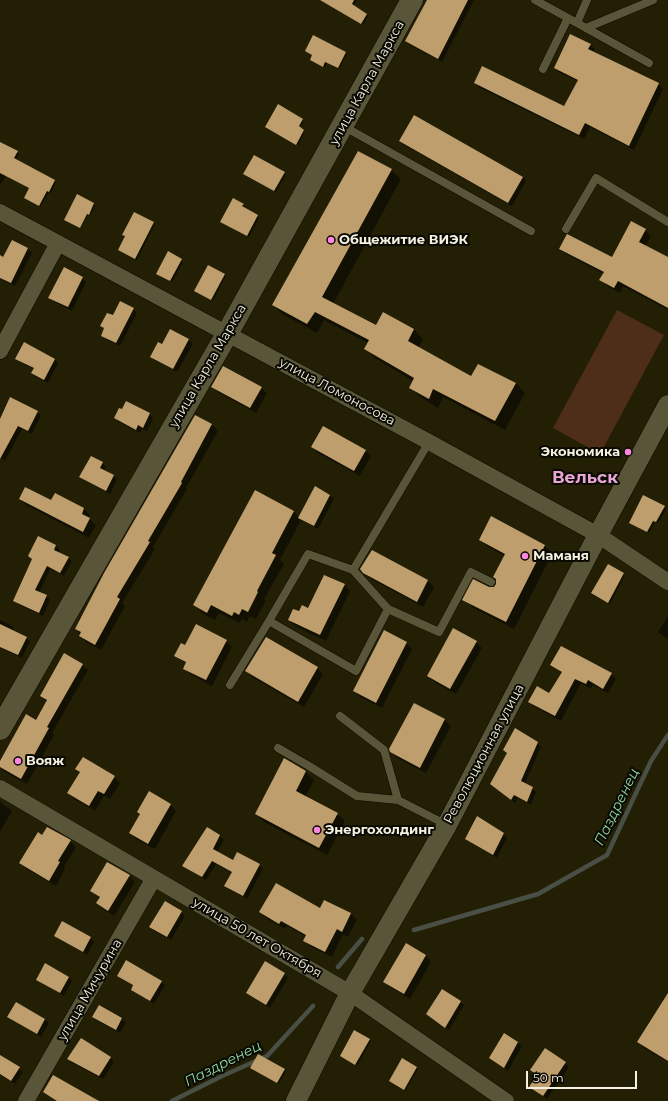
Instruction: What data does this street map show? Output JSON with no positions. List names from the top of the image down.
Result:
{
  "streets": {
    "main road": ["улица Карла Маркса"],
    "street": [
      "улица Ломоносова",
      "Революционная улица",
      "улица 50 лет Октября",
      "улица Мичурина"
    ]
  },
  "crossings": [
    ["улица Карла Маркса", "улица Ломоносова"],
    ["улица Ломоносова", "Революционная улица"],
    ["Революционная улица", "улица 50 лет Октября"],
    ["улица 50 лет Октября", "улица Мичурина"]
  ],
  "districts": ["Вельск"],
  "water": ["Паздренец"],
  "places": [
    "Общежитие ВИЭК",
    "Экономика",
    "Маманя",
    "Вояж",
    "Энергохолдинг"
  ],
  "scale_bar": "50 m"
}
